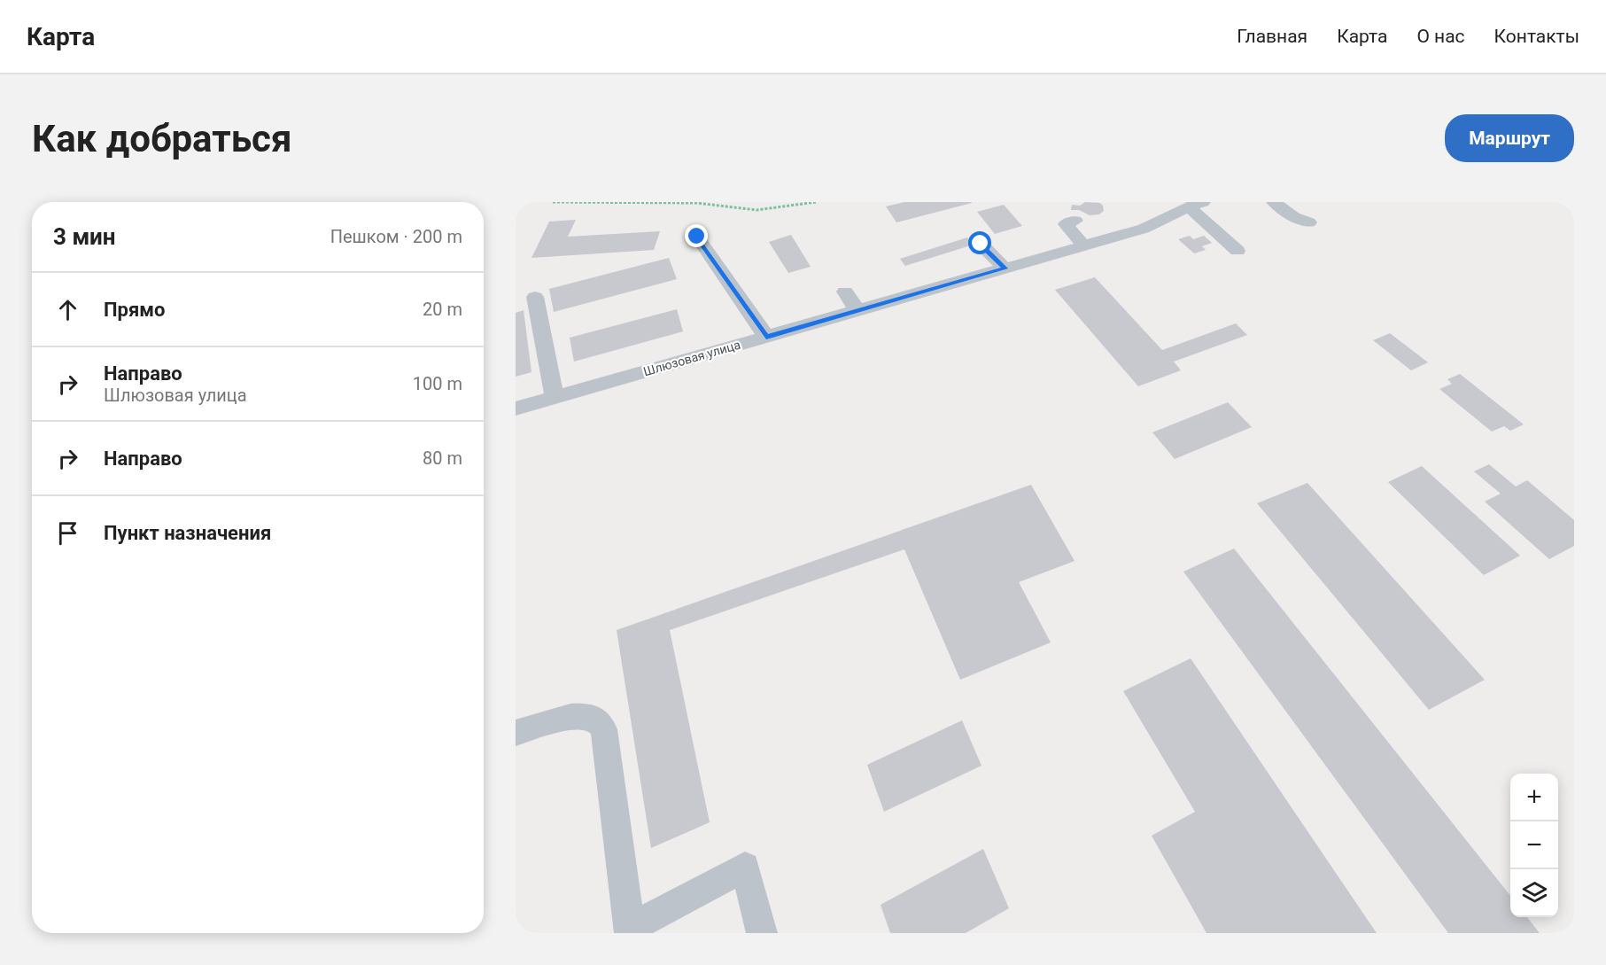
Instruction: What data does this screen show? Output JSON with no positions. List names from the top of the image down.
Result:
{
  "streets": {
    "street": ["Шлюзовая улица"]
  },
  "page": {
    "header": "Карта",
    "nav": [
      "Главная",
      "Карта",
      "О нас",
      "Контакты"
    ],
    "buttons": "Маршрут",
    "title": "Как добраться",
    "heading": ["3 мин", "Пешком · 200 m"],
    "list": [
      ["Прямо", "20 m"],
      ["Направо", "Шлюзовая улица", "100 m"],
      ["Направо", "80 m"],
      "Пункт назначения"
    ],
    "map_buttons": ["+", "−"]
  }
}
